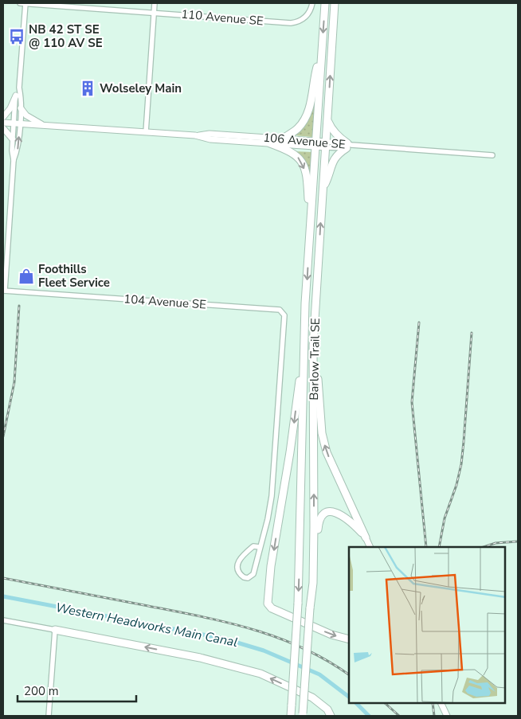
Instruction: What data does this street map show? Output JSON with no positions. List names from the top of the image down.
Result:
{
  "streets": {
    "main road": ["Barlow Trail SE"],
    "street": ["110 Avenue SE", "106 Avenue SE", "104 Avenue SE"]
  },
  "crossings": [
    ["106 Avenue SE", "Barlow Trail SE"]
  ],
  "water": ["Western Headworks Main Canal"],
  "places": {
    "bus stop": ["NB 42 ST SE @ 110 AV SE"],
    "building": ["Wolseley Main"],
    "shop": ["Foothills Fleet Service"]
  },
  "scale_bar": "200 m"
}
